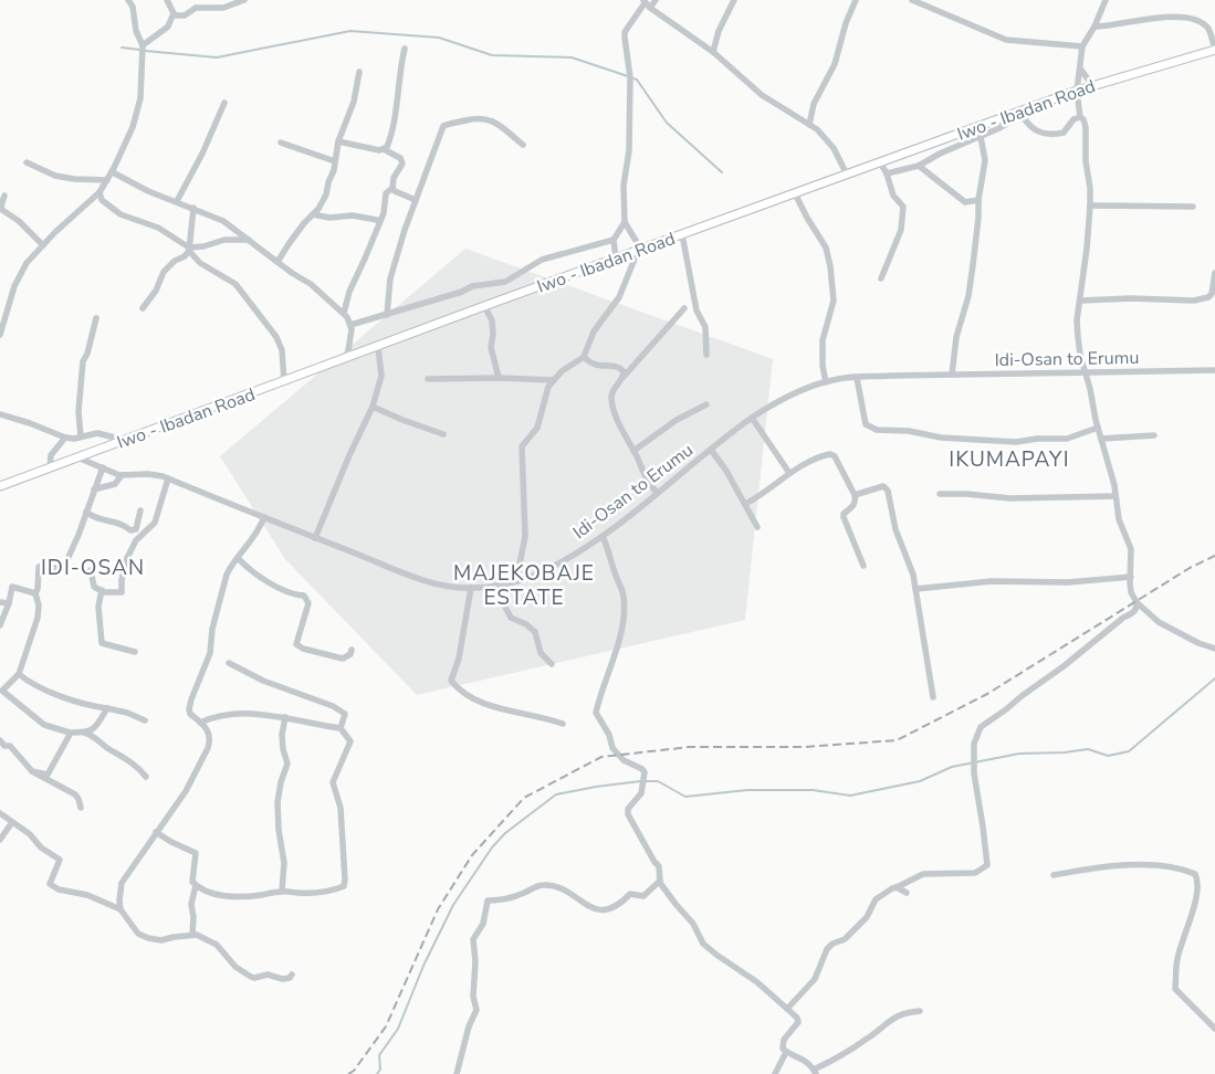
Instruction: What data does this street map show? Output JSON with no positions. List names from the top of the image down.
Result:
{
  "streets": {
    "main road": ["Iwo - Ibadan Road"],
    "street": ["Idi-Osan to Erumu"]
  },
  "crossings": [
    ["Iwo - Ibadan Road", "Idi-Osan to Erumu"]
  ],
  "districts": ["IKUMAPAYI", "IDI-OSAN", "MAJEKOBAJE ESTATE"]
}
